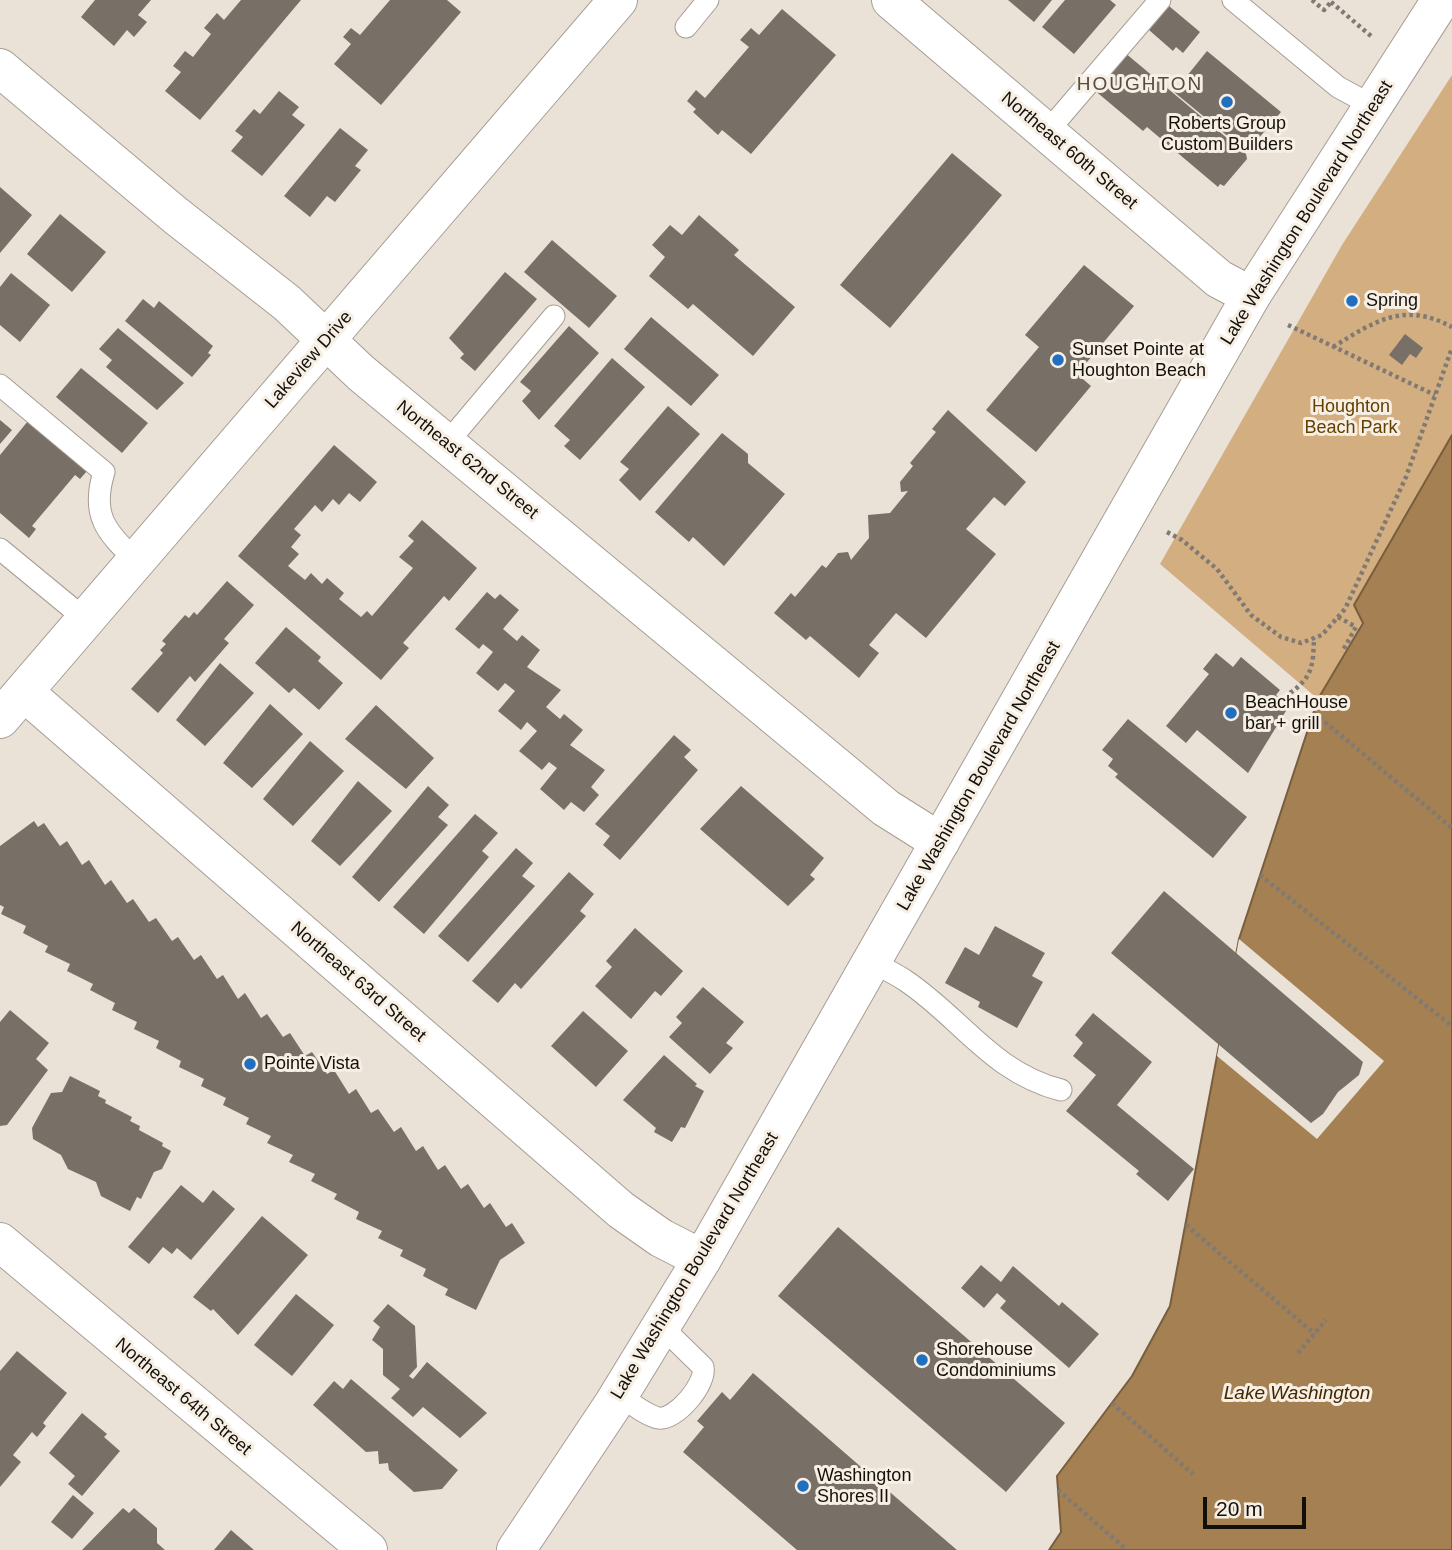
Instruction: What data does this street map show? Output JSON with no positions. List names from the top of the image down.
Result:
{
  "streets": {
    "street": [
      "Northeast 60th Street",
      "Lake Washington Boulevard Northeast",
      "Lakeview Drive",
      "Northeast 62nd Street",
      "Northeast 63rd Street",
      "Northeast 64th Street"
    ]
  },
  "crossings": [
    ["Northeast 60th Street", "Lake Washington Boulevard Northeast"],
    ["Lake Washington Boulevard Northeast", "Northeast 62nd Street"],
    ["Lake Washington Boulevard Northeast", "Northeast 63rd Street"],
    ["Lakeview Drive", "Northeast 62nd Street"],
    ["Lakeview Drive", "Northeast 63rd Street"]
  ],
  "districts": ["HOUGHTON"],
  "water": ["Lake Washington"],
  "parks": ["Houghton Beach Park"],
  "places": [
    "Roberts Group Custom Builders",
    "Spring",
    "Sunset Pointe at Houghton Beach",
    "BeachHouse bar + grill",
    "Pointe Vista",
    "Shorehouse Condominiums",
    "Washington Shores II"
  ],
  "scale_bar": "20 m"
}
